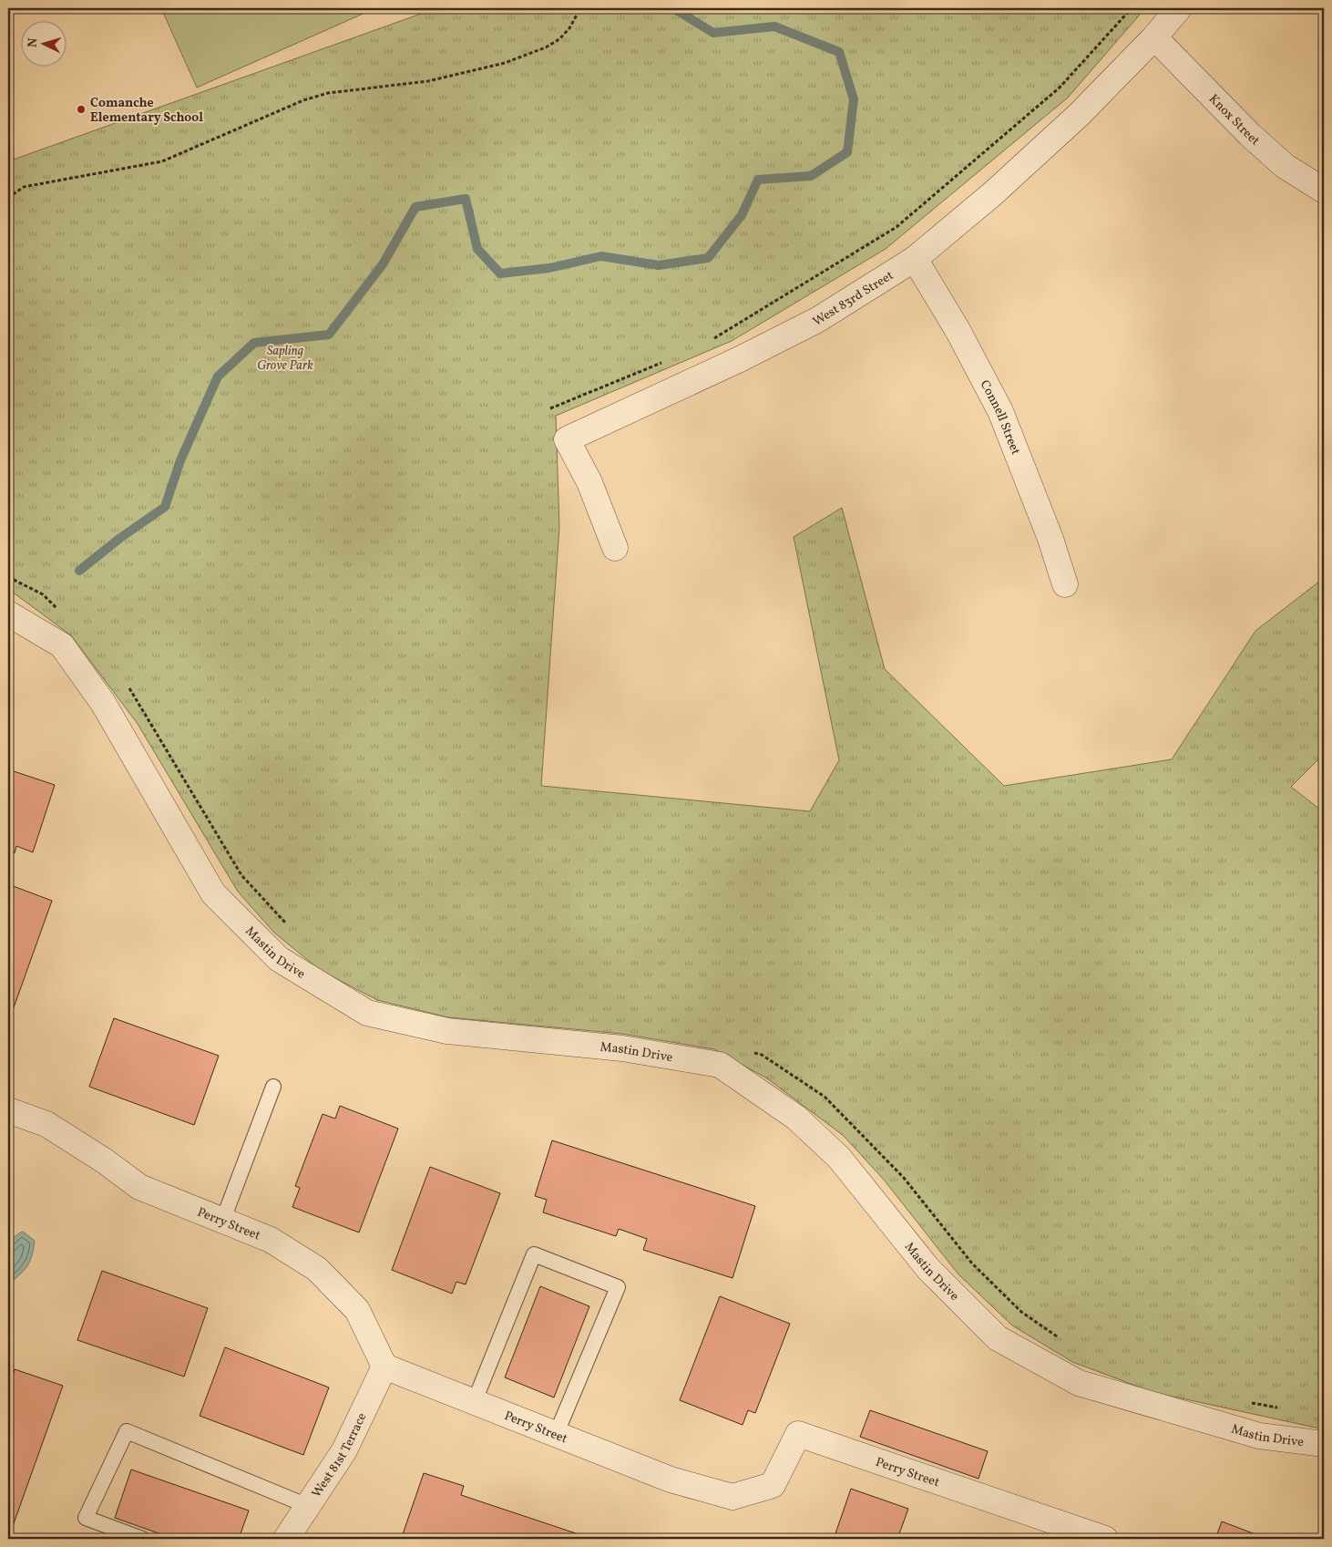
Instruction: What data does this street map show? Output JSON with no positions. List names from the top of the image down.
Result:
{
  "streets": {
    "street": [
      "Knox Street",
      "West 83rd Street",
      "Connell Street",
      "Mastin Drive",
      "Perry Street",
      "West 81st Terrace"
    ]
  },
  "crossings": [
    ["Knox Street", "West 83rd Street"],
    ["West 83rd Street", "Connell Street"],
    ["Perry Street", "West 81st Terrace"]
  ],
  "parks": ["Sapling Grove Park"],
  "places": ["Comanche Elementary School"],
  "north": "left"
}
